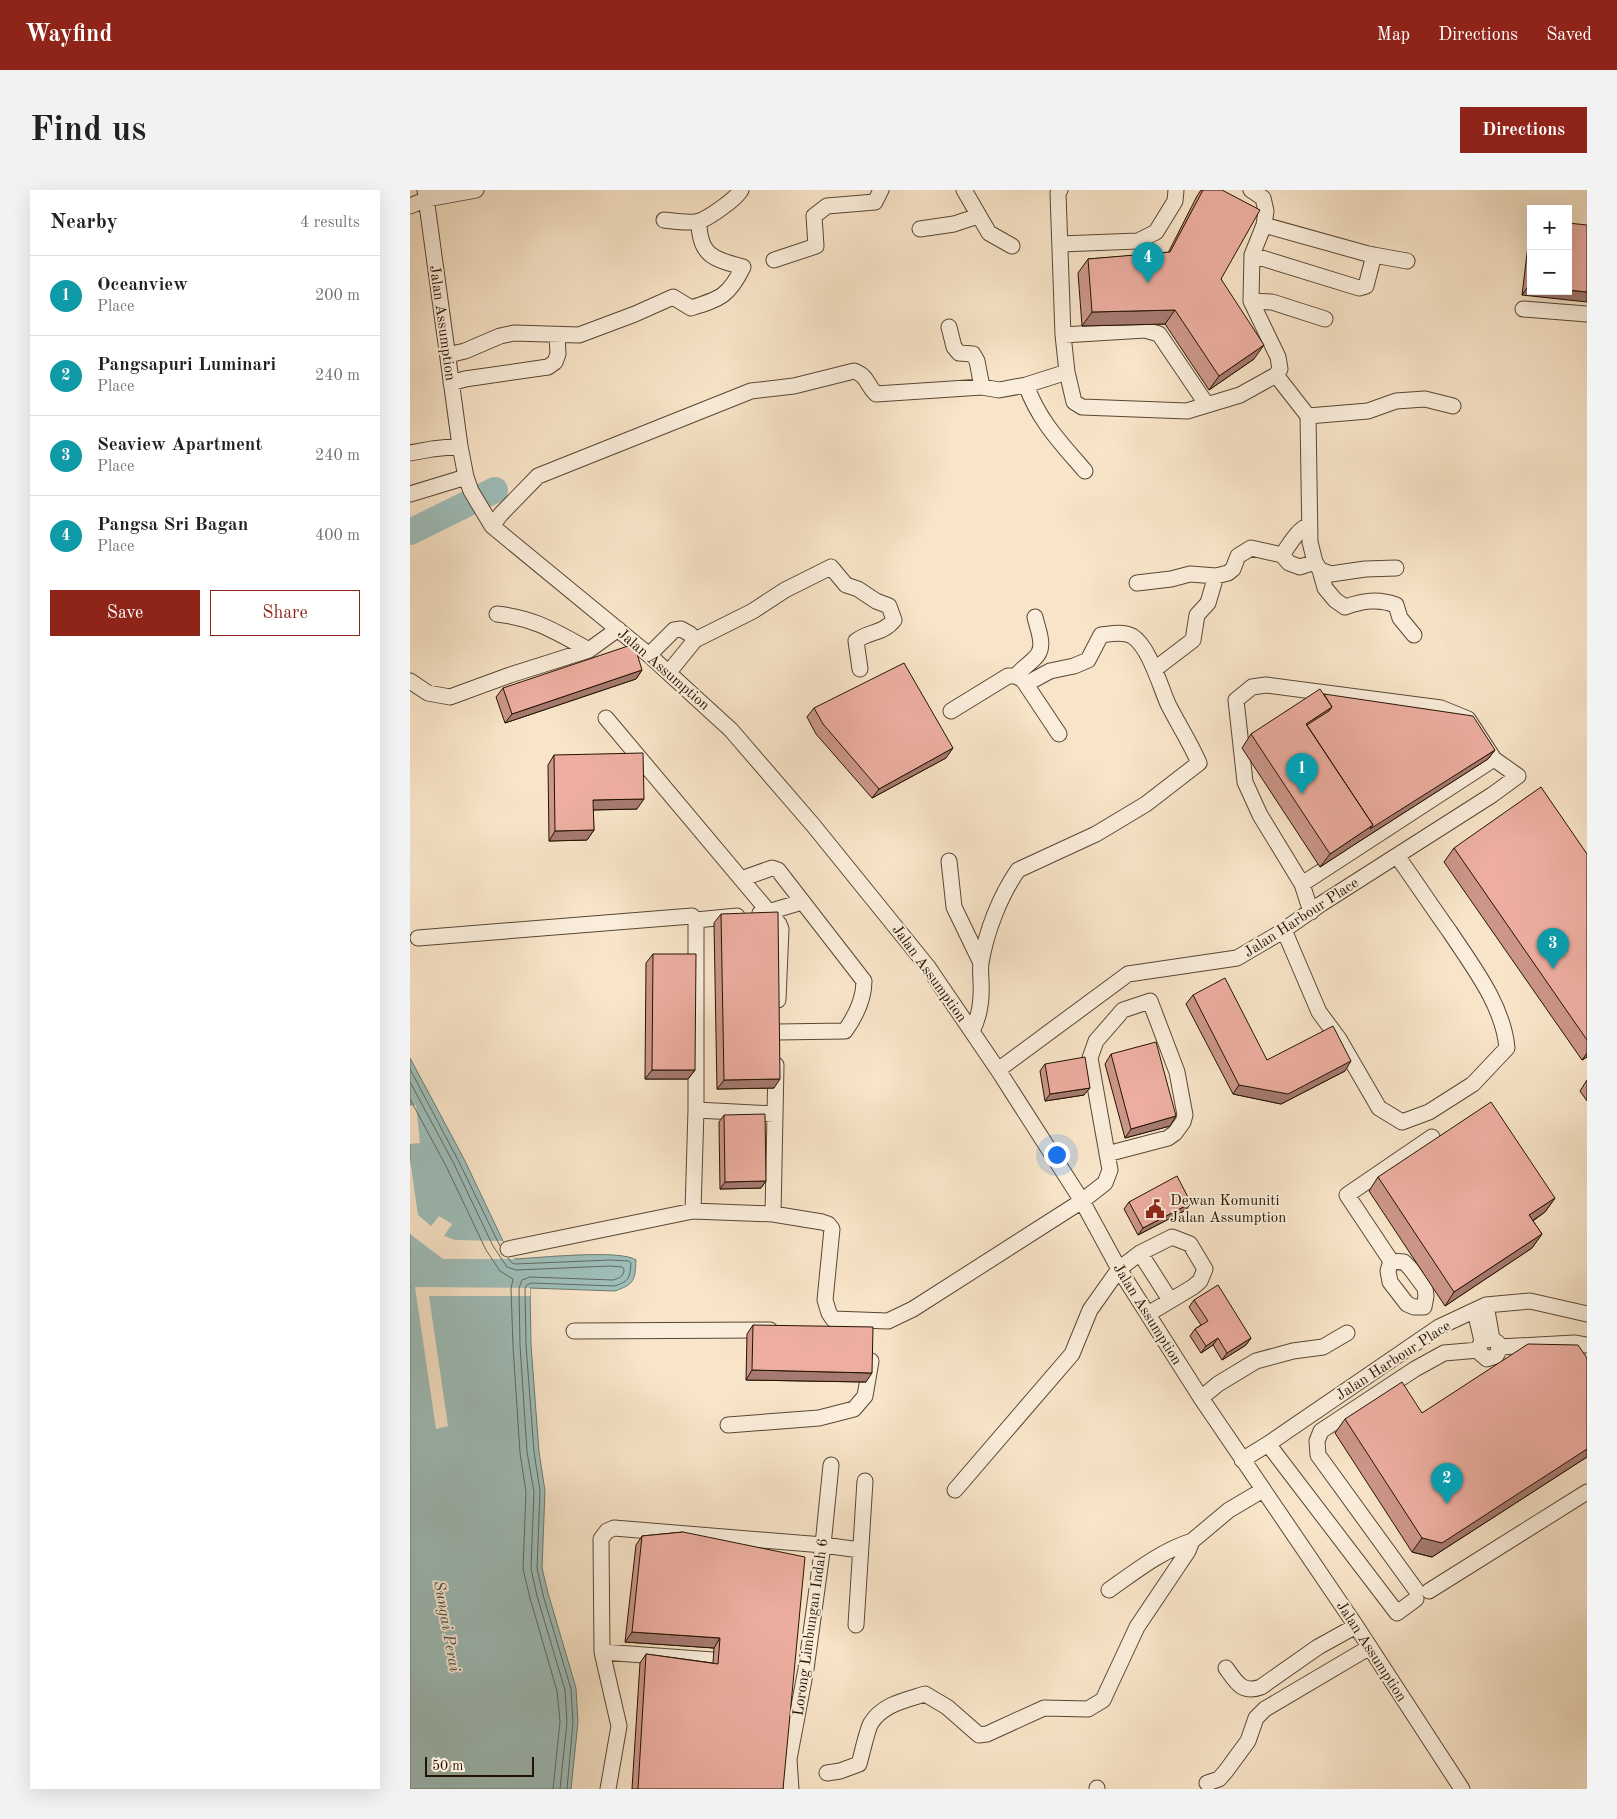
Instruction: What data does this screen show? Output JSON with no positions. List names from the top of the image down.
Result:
{
  "streets": {
    "street": ["Jalan Assumption", "Jalan Harbour Place", "Lorong Limbungan Indah 6"]
  },
  "crossings": [
    ["Jalan Assumption", "Jalan Harbour Place"]
  ],
  "water": ["Sungai Perai"],
  "places": {
    "public building": ["Dewan Komuniti Jalan Assumption"]
  },
  "scale_bar": "50 m",
  "page": {
    "header": "Wayfind",
    "nav": ["Map", "Directions", "Saved"],
    "buttons": [
      "Directions",
      ["Save", "Share"]
    ],
    "title": "Find us",
    "heading": ["Nearby", "4 results"],
    "map_buttons": ["+", "−"],
    "pins": [
      "4",
      "1",
      "3",
      "2"
    ],
    "list": [
      {
        "mark": "1",
        "name": "Oceanview",
        "note": "Place",
        "value": "200 m"
      },
      {
        "mark": "2",
        "name": "Pangsapuri Luminari",
        "note": "Place",
        "value": "240 m"
      },
      {
        "mark": "3",
        "name": "Seaview Apartment",
        "note": "Place",
        "value": "240 m"
      },
      {
        "mark": "4",
        "name": "Pangsa Sri Bagan",
        "note": "Place",
        "value": "400 m"
      }
    ],
    "scale": "50 m"
  }
}
